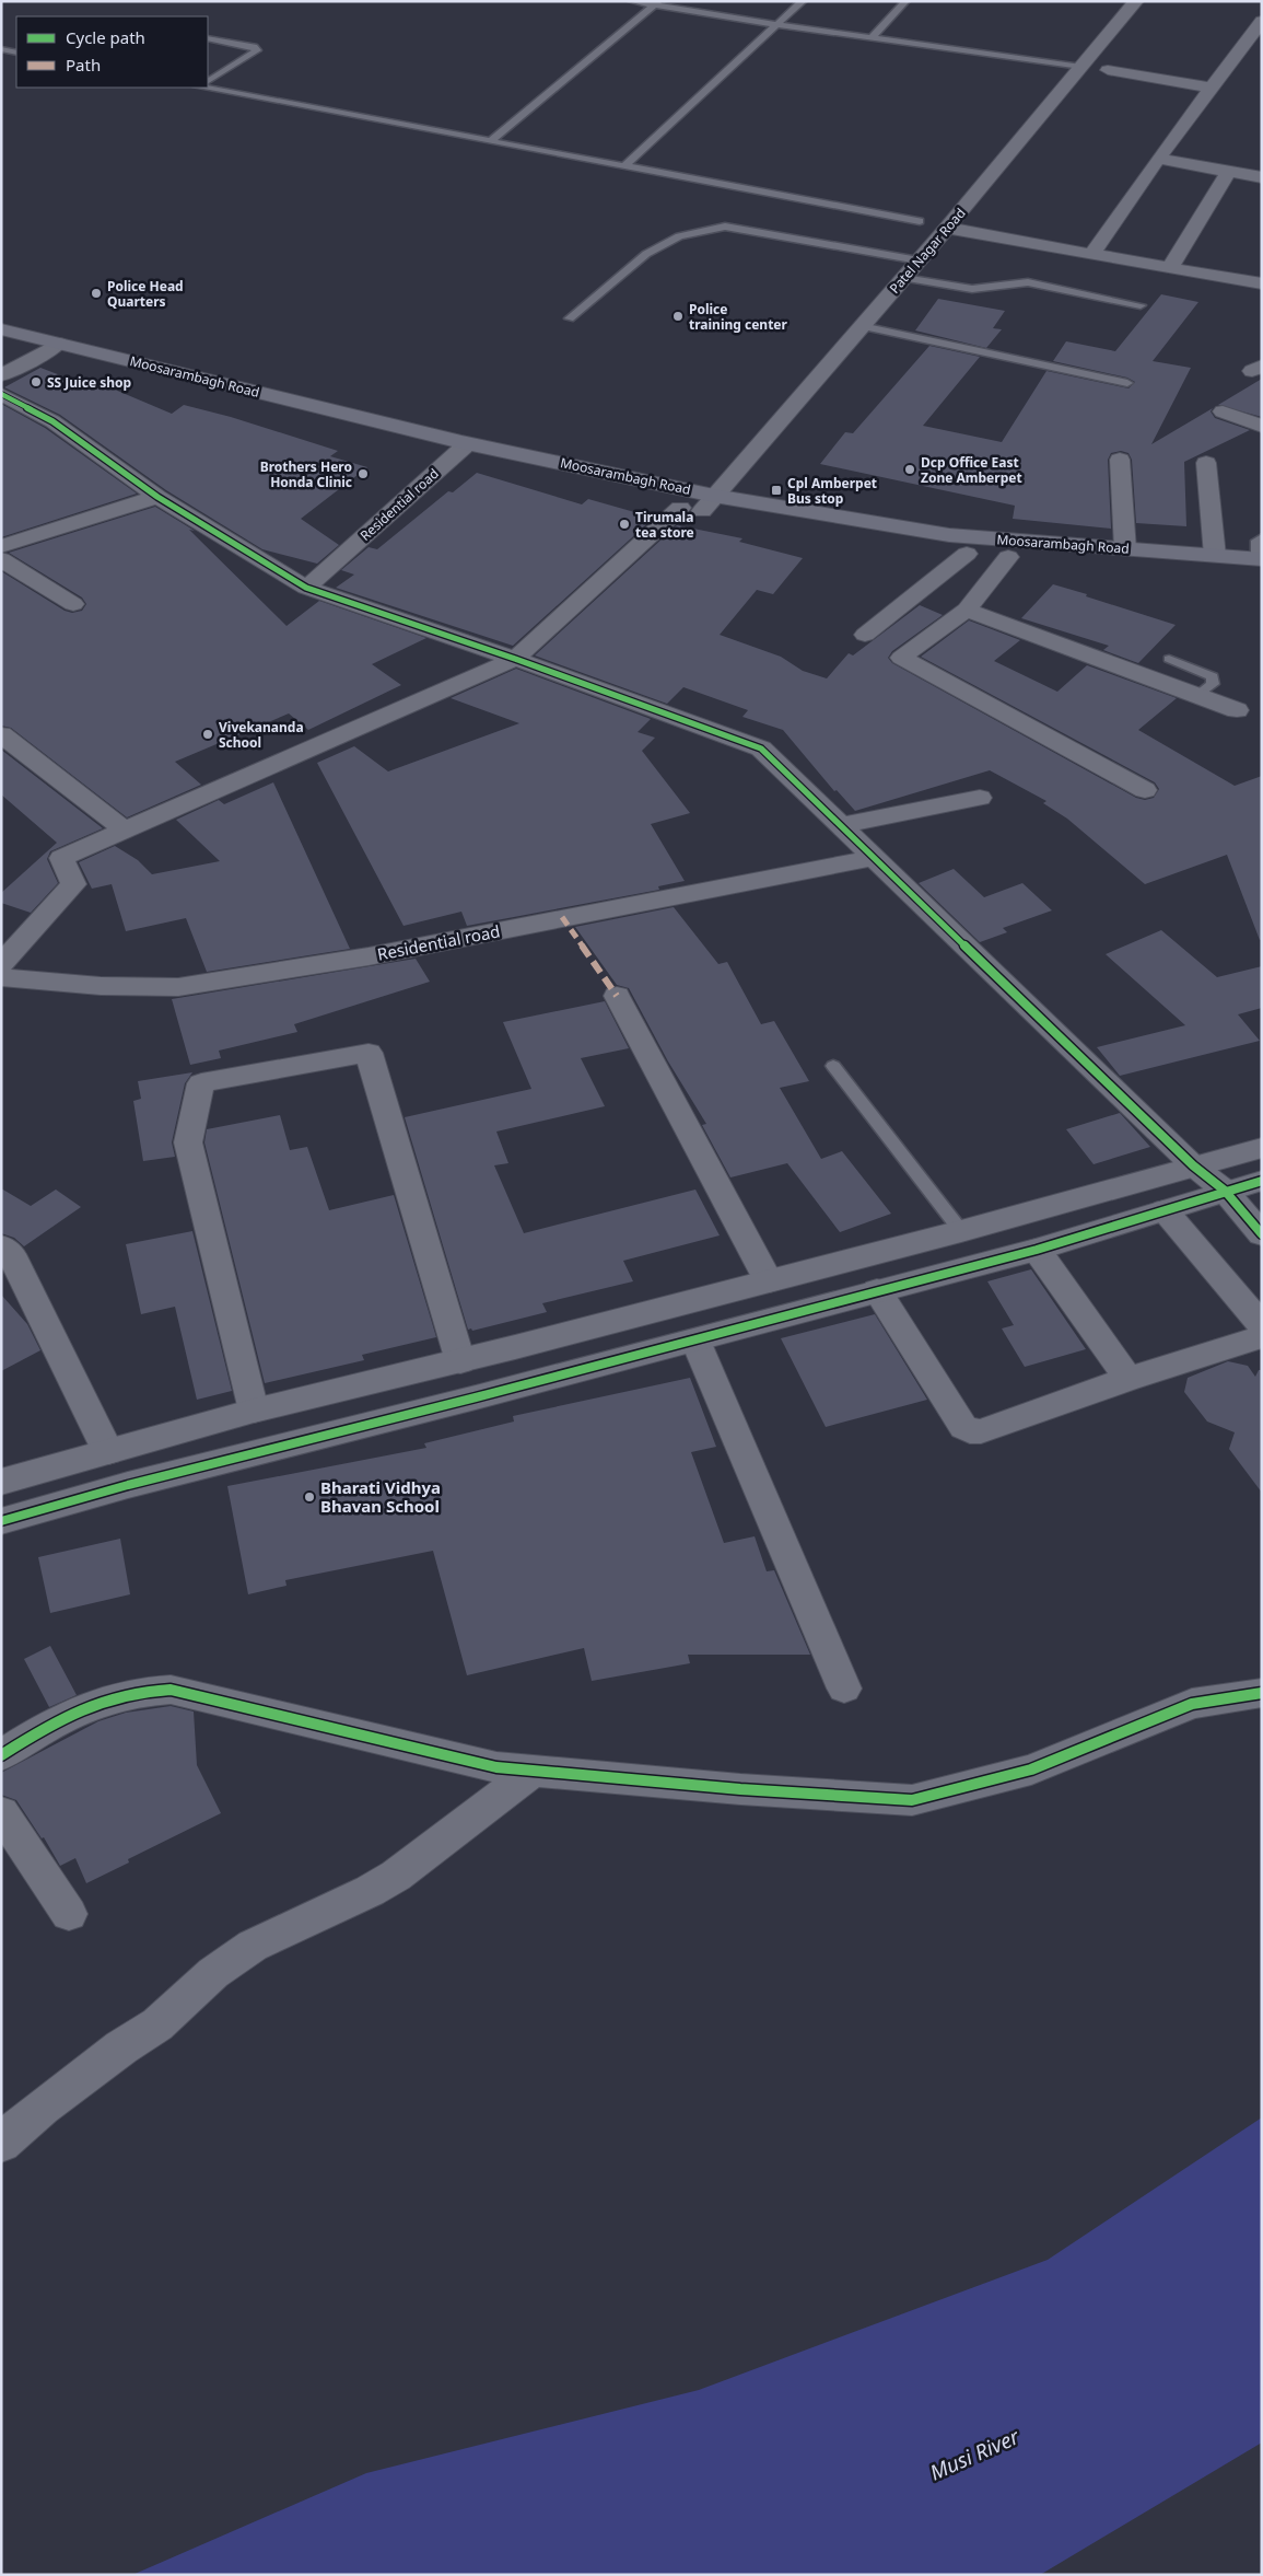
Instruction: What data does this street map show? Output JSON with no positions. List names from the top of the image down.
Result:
{
  "streets": {
    "main road": ["Moosarambagh Road"],
    "street": ["Patel Nagar Road", "Residential road"]
  },
  "crossings": [
    ["Patel Nagar Road", "Moosarambagh Road"],
    ["Moosarambagh Road", "Residential road"]
  ],
  "water": ["Musi River"],
  "places": {
    "other": [
      "Police Head Quarters",
      "Police training center",
      "SS Juice shop",
      "Dcp Office East Zone Amberpet",
      "Brothers Hero Honda Clinic",
      "Tirumala tea store",
      "Vivekananda School",
      "Bharati Vidhya Bhavan School"
    ],
    "transit": ["Cpl Amberpet Bus stop"]
  },
  "legend": ["Cycle path", "Path"]
}
